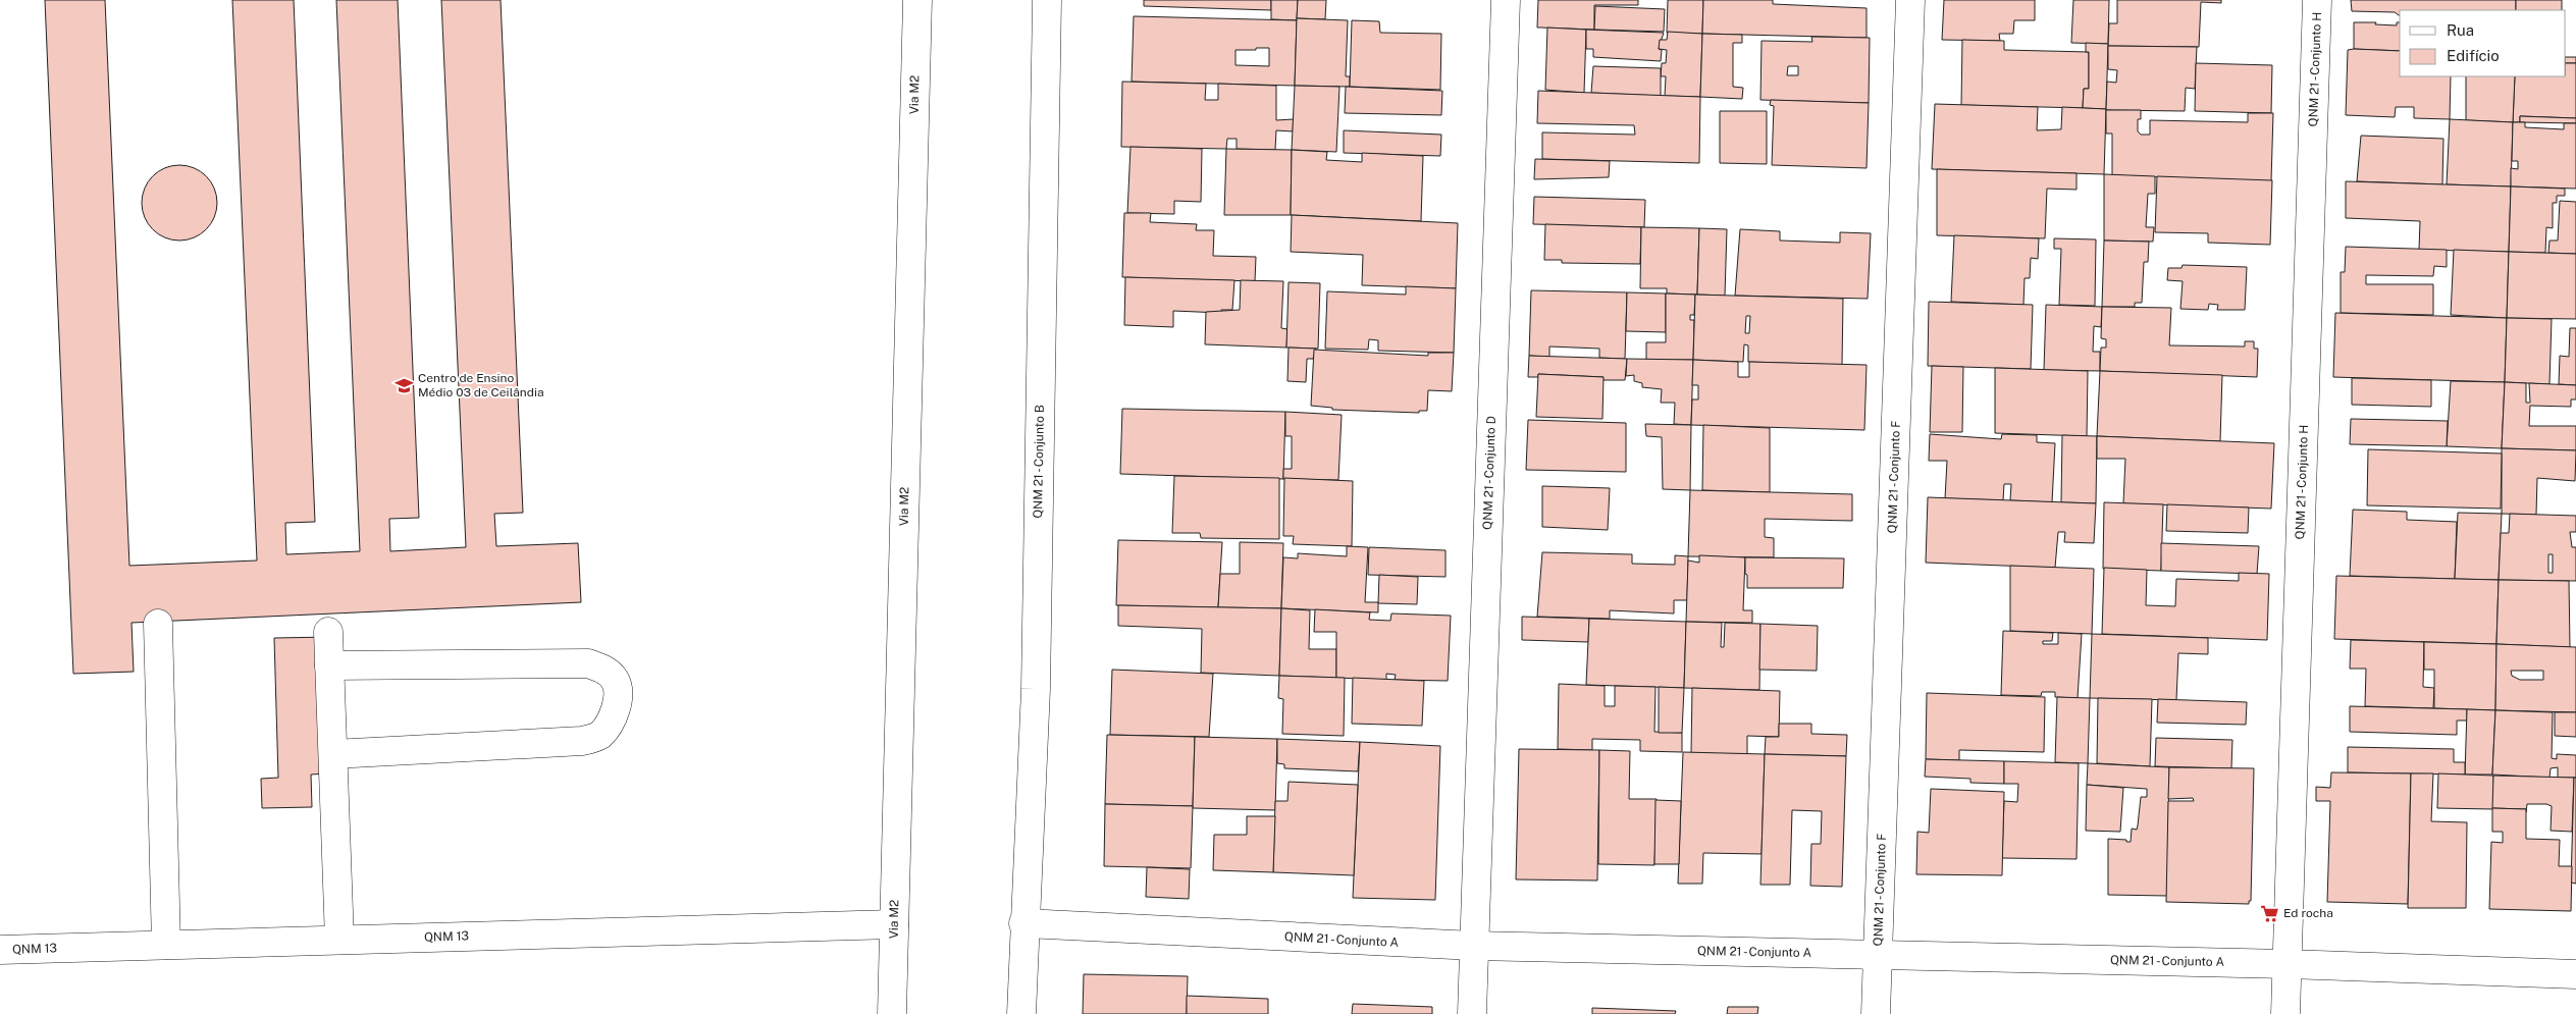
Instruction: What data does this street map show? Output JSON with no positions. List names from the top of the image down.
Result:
{
  "streets": {
    "street": [
      "QNM 21 - Conjunto H",
      "Via M2",
      "QNM 21 - Conjunto B",
      "QNM 21 - Conjunto D",
      "QNM 21 - Conjunto F",
      "QNM 13",
      "QNM 21 - Conjunto A"
    ]
  },
  "crossings": [
    ["QNM 21 - Conjunto H", "QNM 21 - Conjunto A"],
    ["Via M2", "QNM 13"],
    ["QNM 21 - Conjunto B", "QNM 21 - Conjunto A"],
    ["QNM 21 - Conjunto D", "QNM 21 - Conjunto A"],
    ["QNM 21 - Conjunto F", "QNM 21 - Conjunto A"]
  ],
  "places": {
    "school or university": ["Centro de Ensino Médio 03 de Ceilândia"],
    "supermarket": ["Ed rocha"]
  },
  "legend": ["Rua", "Edifício"]
}
